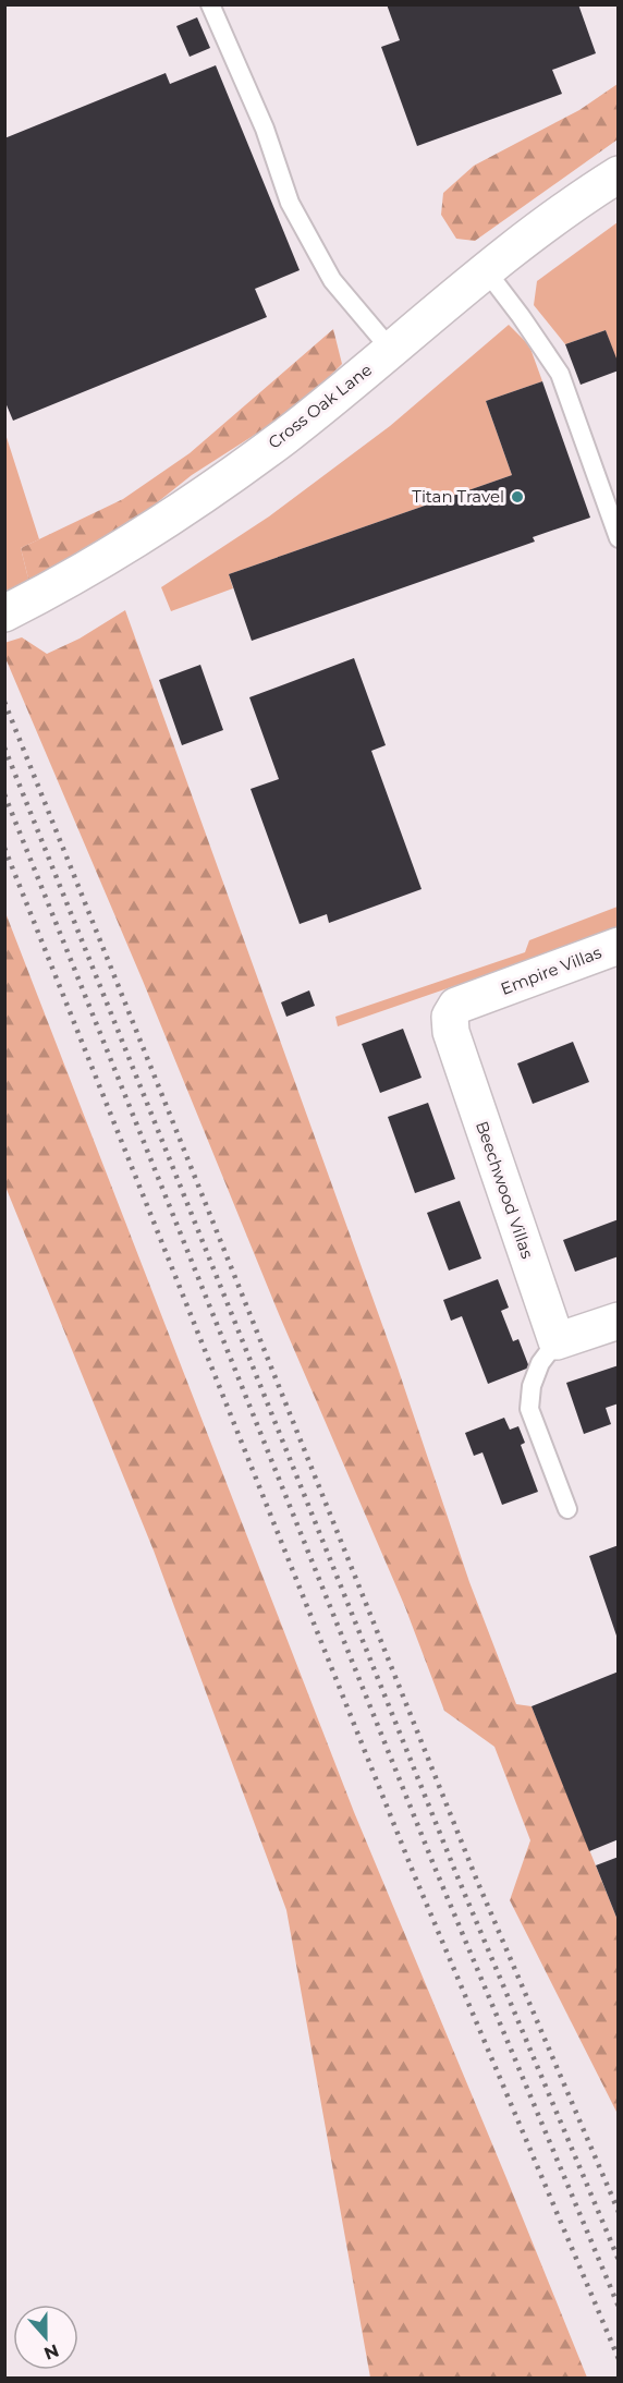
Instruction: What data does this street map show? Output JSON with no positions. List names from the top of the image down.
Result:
{
  "streets": {
    "street": ["Cross Oak Lane", "Empire Villas", "Beechwood Villas"]
  },
  "crossings": [
    ["Empire Villas", "Beechwood Villas"]
  ],
  "places": ["Titan Travel"],
  "north": "bottom"
}
